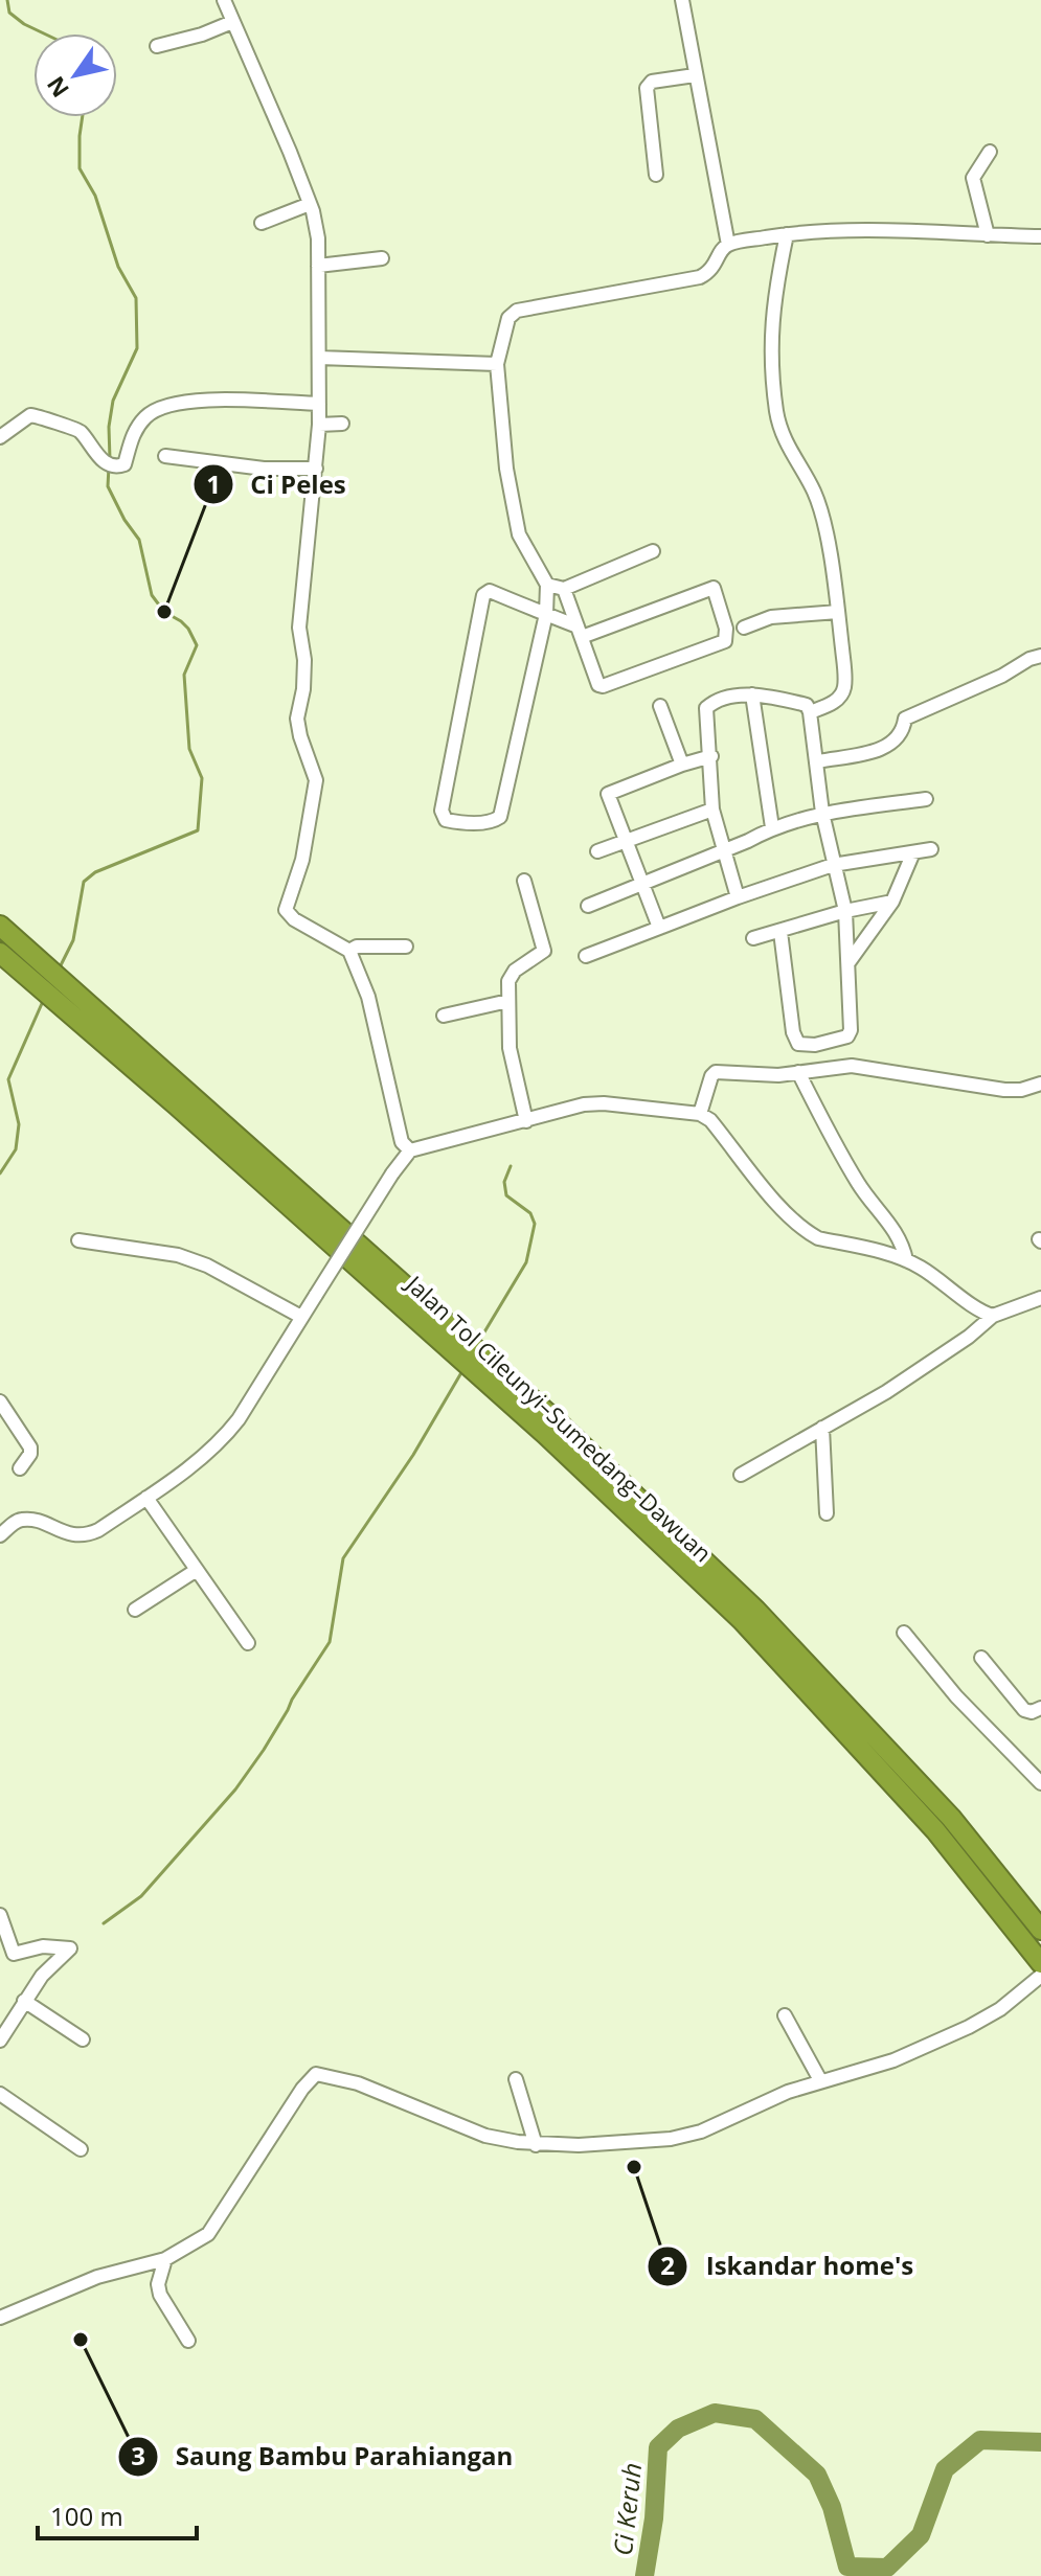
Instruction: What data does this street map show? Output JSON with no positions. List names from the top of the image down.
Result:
{
  "streets": {
    "highway": ["Jalan Tol Cileunyi–Sumedang–Dawuan"]
  },
  "water": ["Ci Keruh"],
  "places": ["Ci Peles", "Iskandar home's", "Saung Bambu Parahiangan"],
  "scale_bar": "100 m",
  "north": "bottom left"
}
